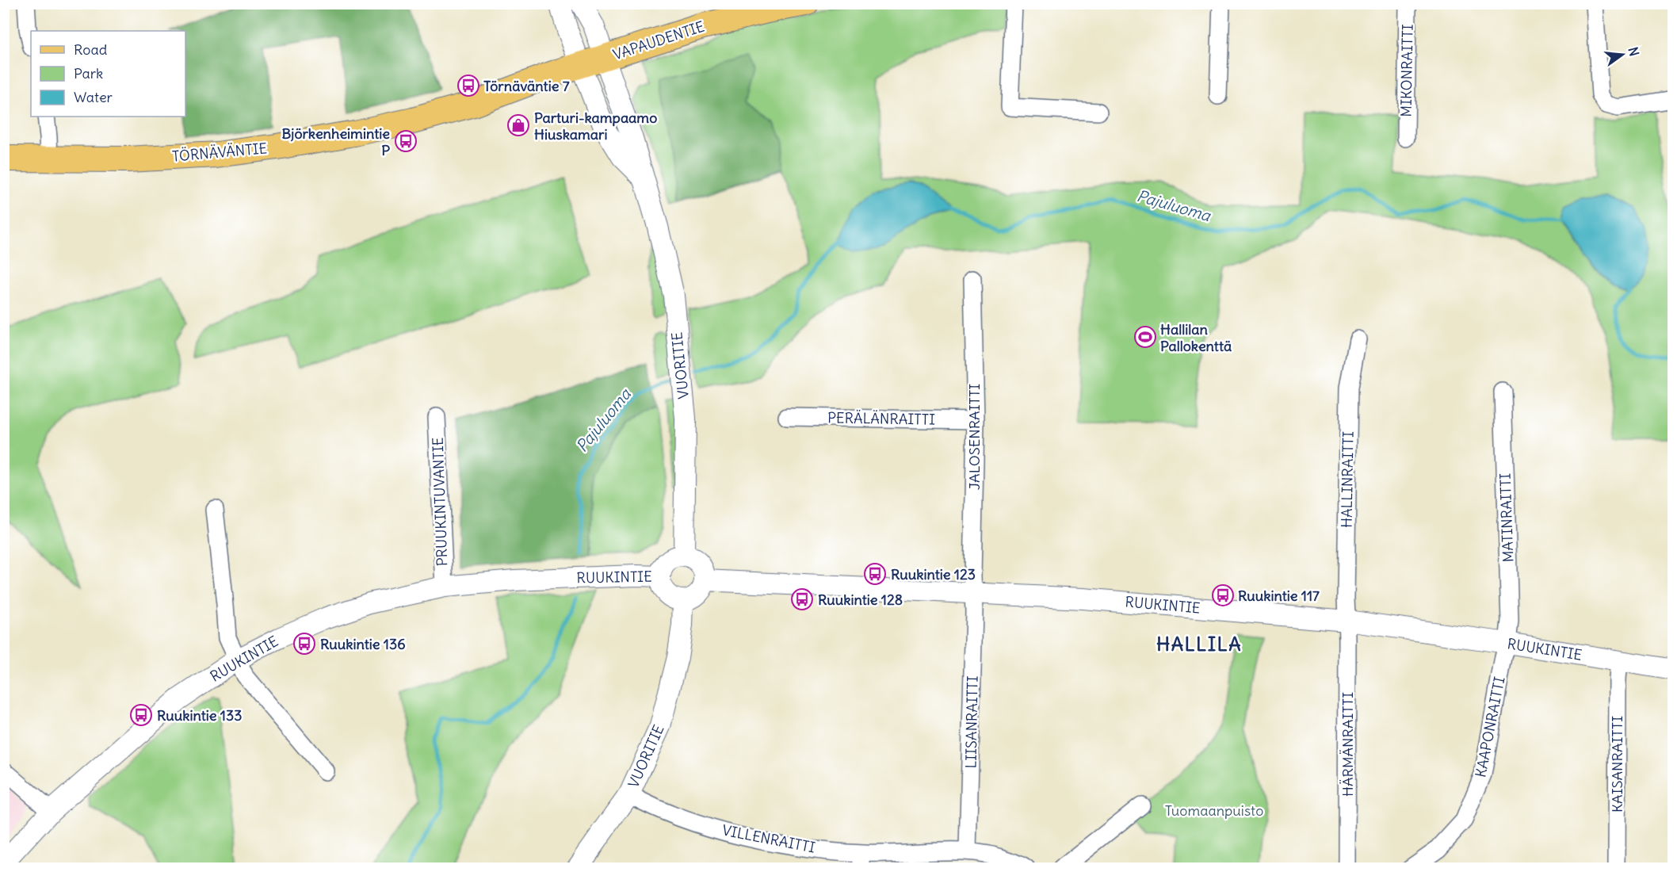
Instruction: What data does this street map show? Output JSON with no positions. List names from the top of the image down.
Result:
{
  "streets": {
    "main road": ["VAPAUDENTIE", "TÖRNÄVÄNTIE"],
    "street": [
      "MIKONRAITTI",
      "VUORITIE",
      "PERÄLÄNRAITTI",
      "JALOSENRAITTI",
      "HALLINRAITTI",
      "PRUUKINTUVANTIE",
      "MATINRAITTI",
      "RUUKINTIE",
      "LIISANRAITTI",
      "KAAPONRAITTI",
      "HÄRMÄNRAITTI",
      "KAISANRAITTI",
      "VILLENRAITTI"
    ]
  },
  "crossings": [
    ["VAPAUDENTIE", "TÖRNÄVÄNTIE"],
    ["VAPAUDENTIE", "VUORITIE"],
    ["TÖRNÄVÄNTIE", "VUORITIE"],
    ["VUORITIE", "RUUKINTIE"],
    ["VUORITIE", "VILLENRAITTI"],
    ["PERÄLÄNRAITTI", "JALOSENRAITTI"],
    ["JALOSENRAITTI", "RUUKINTIE"],
    ["JALOSENRAITTI", "LIISANRAITTI"],
    ["HALLINRAITTI", "RUUKINTIE"],
    ["HALLINRAITTI", "HÄRMÄNRAITTI"],
    ["PRUUKINTUVANTIE", "RUUKINTIE"],
    ["MATINRAITTI", "RUUKINTIE"],
    ["MATINRAITTI", "KAAPONRAITTI"],
    ["RUUKINTIE", "LIISANRAITTI"],
    ["RUUKINTIE", "KAAPONRAITTI"],
    ["RUUKINTIE", "HÄRMÄNRAITTI"],
    ["RUUKINTIE", "KAISANRAITTI"],
    ["LIISANRAITTI", "VILLENRAITTI"]
  ],
  "districts": ["HALLILA"],
  "water": ["Pajuluoma"],
  "parks": ["Tuomaanpuisto"],
  "places": {
    "bus stop": [
      "Törnäväntie 7",
      "Björkenheimintie P",
      "Ruukintie 123",
      "Ruukintie 117",
      "Ruukintie 128",
      "Ruukintie 136",
      "Ruukintie 133"
    ],
    "shop": ["Parturi-kampaamo Hiuskamari"],
    "sports": ["Hallilan Pallokenttä"]
  },
  "legend": ["Road", "Park", "Water"],
  "north": "right"
}
